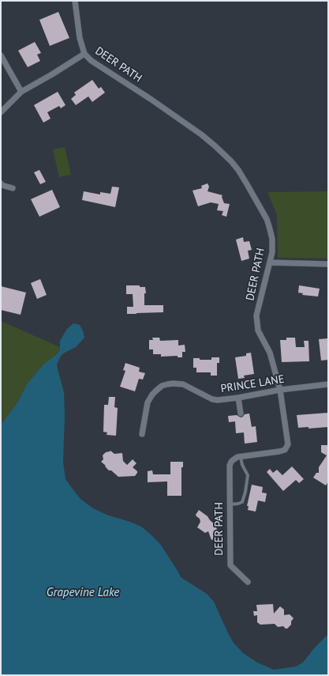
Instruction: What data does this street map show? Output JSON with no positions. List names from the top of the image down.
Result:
{
  "streets": {
    "street": ["DEER PATH", "PRINCE LANE"]
  },
  "crossings": [
    ["DEER PATH", "PRINCE LANE"]
  ],
  "water": ["Grapevine Lake"]
}
